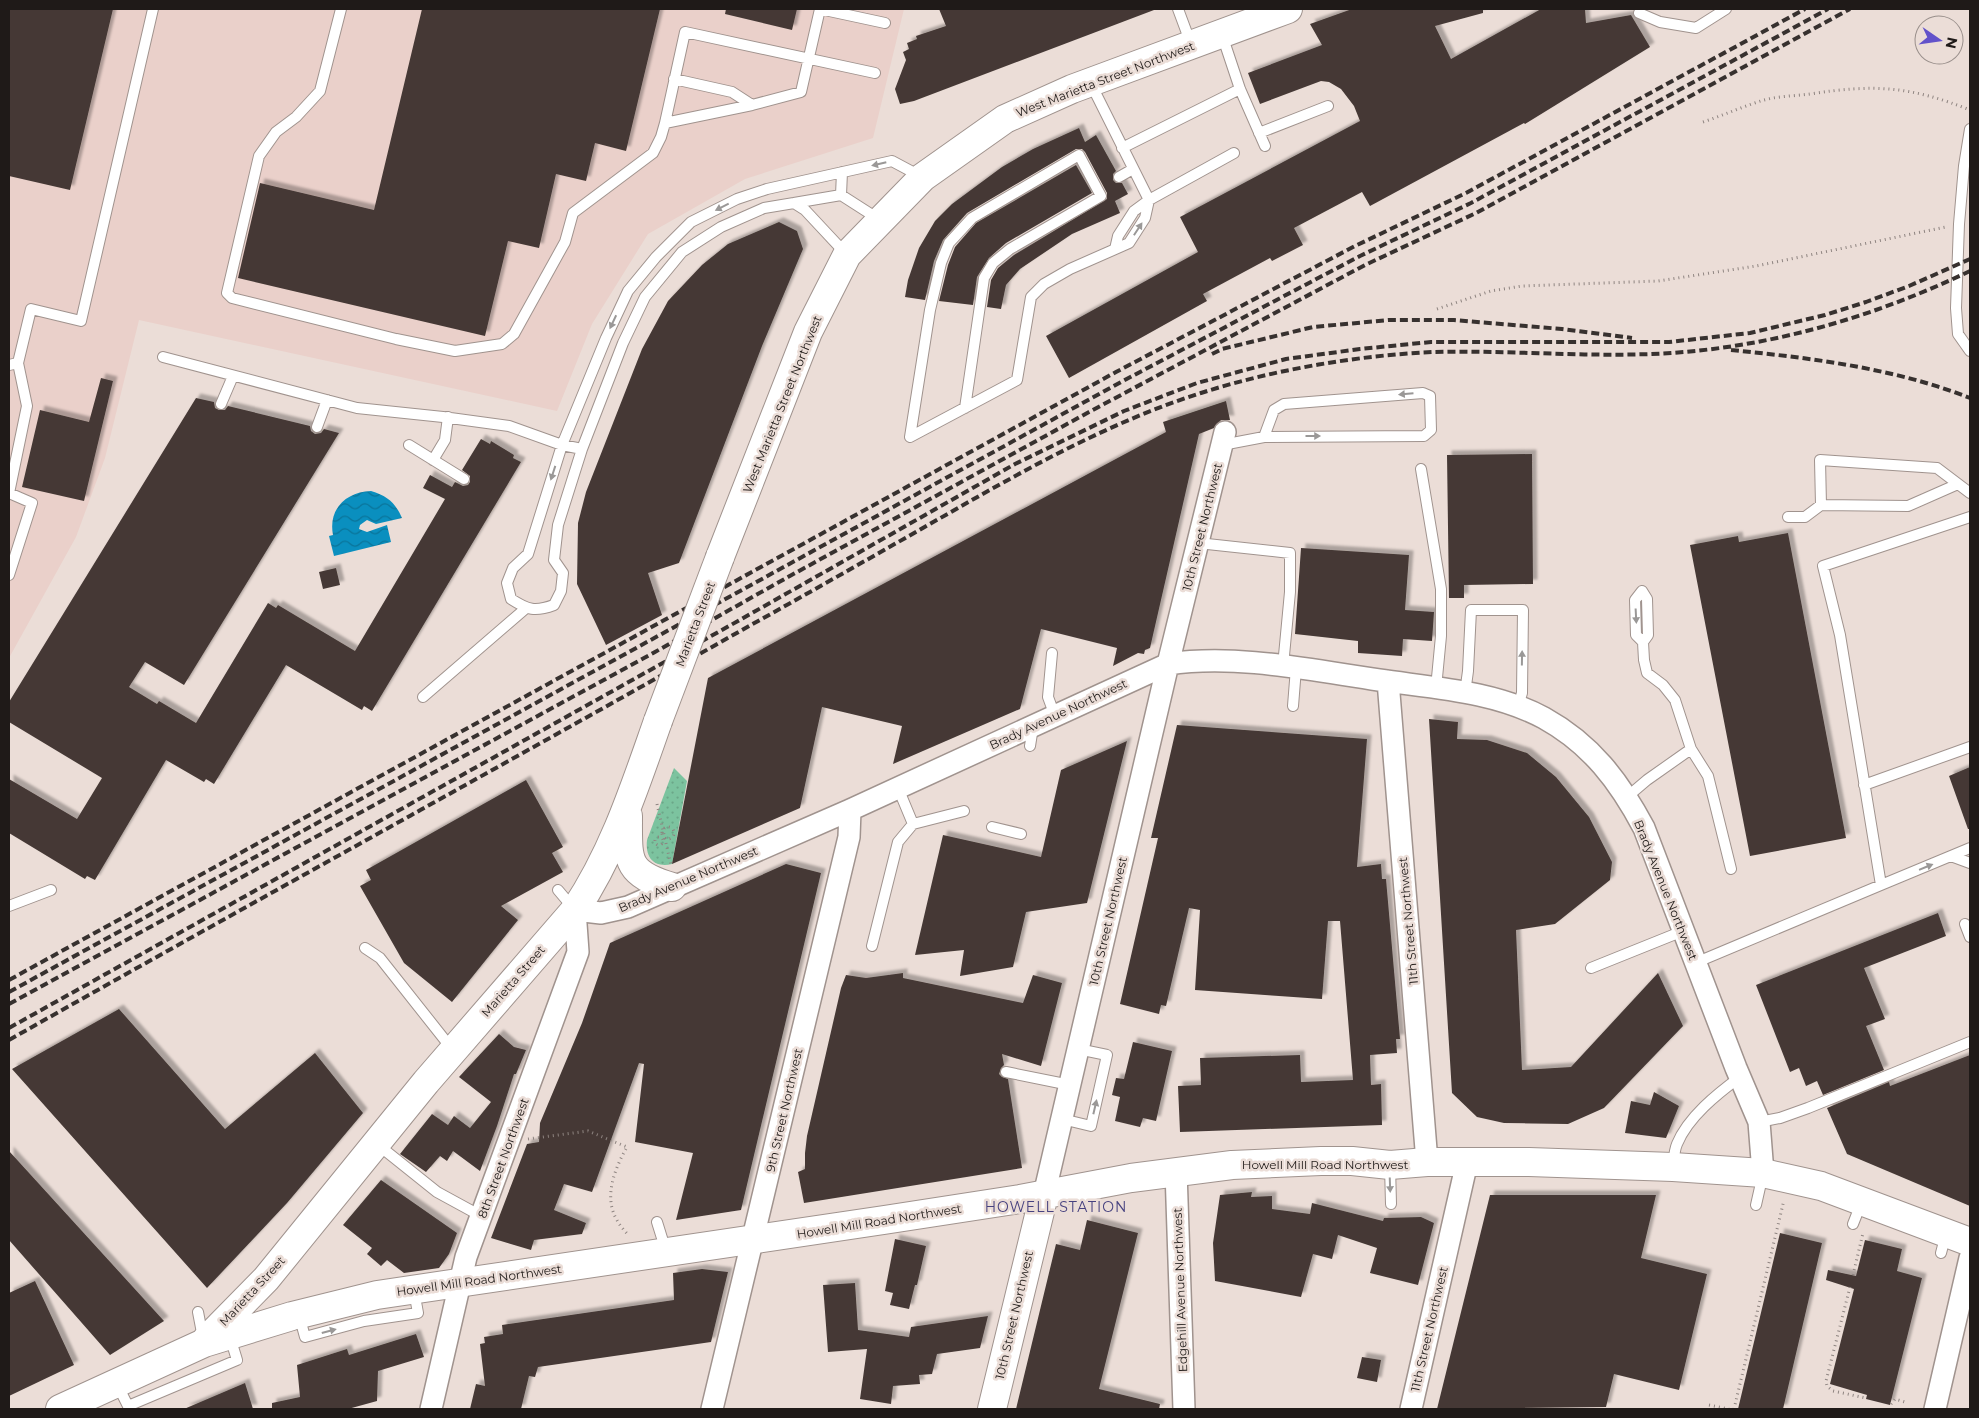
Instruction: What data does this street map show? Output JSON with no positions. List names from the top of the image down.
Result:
{
  "streets": {
    "main road": [
      "West Marietta Street Northwest",
      "10th Street Northwest",
      "Marietta Street",
      "Howell Mill Road Northwest"
    ],
    "street": [
      "Brady Avenue Northwest",
      "11th Street Northwest",
      "9th Street Northwest",
      "8th Street Northwest",
      "Edgehill Avenue Northwest"
    ]
  },
  "crossings": [
    ["West Marietta Street Northwest", "Marietta Street"],
    ["10th Street Northwest", "Brady Avenue Northwest"],
    ["10th Street Northwest", "Howell Mill Road Northwest"],
    ["Marietta Street", "Brady Avenue Northwest"],
    ["Marietta Street", "8th Street Northwest"],
    ["Marietta Street", "Howell Mill Road Northwest"],
    ["Brady Avenue Northwest", "11th Street Northwest"],
    ["Brady Avenue Northwest", "9th Street Northwest"],
    ["Brady Avenue Northwest", "8th Street Northwest"],
    ["Brady Avenue Northwest", "Howell Mill Road Northwest"],
    ["11th Street Northwest", "Howell Mill Road Northwest"],
    ["9th Street Northwest", "Howell Mill Road Northwest"],
    ["8th Street Northwest", "Howell Mill Road Northwest"],
    ["Howell Mill Road Northwest", "Edgehill Avenue Northwest"]
  ],
  "districts": ["HOWELL STATION"],
  "north": "right"
}
